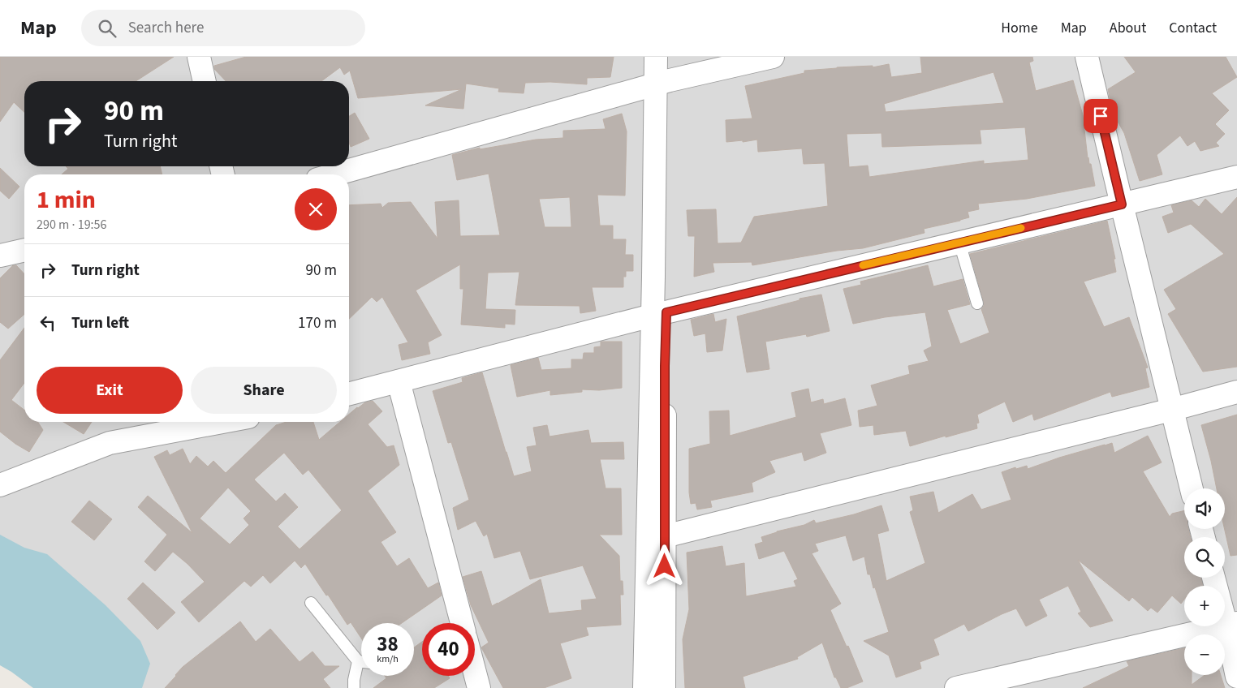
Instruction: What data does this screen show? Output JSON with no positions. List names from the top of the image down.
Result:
{
  "page": {
    "header": "Map",
    "search": "Search here",
    "nav": [
      "Home",
      "Map",
      "About",
      "Contact"
    ],
    "turn": ["90 m", "Turn right"],
    "heading": ["1 min", "290 m · 19:56"],
    "list": [
      {
        "name": "Turn right",
        "value": "90 m"
      },
      {
        "name": "Turn left",
        "value": "170 m"
      }
    ],
    "buttons": ["Exit", "Share"],
    "map_buttons": ["+", "−"],
    "speed": "38 km/h",
    "limit": "40"
  }
}
